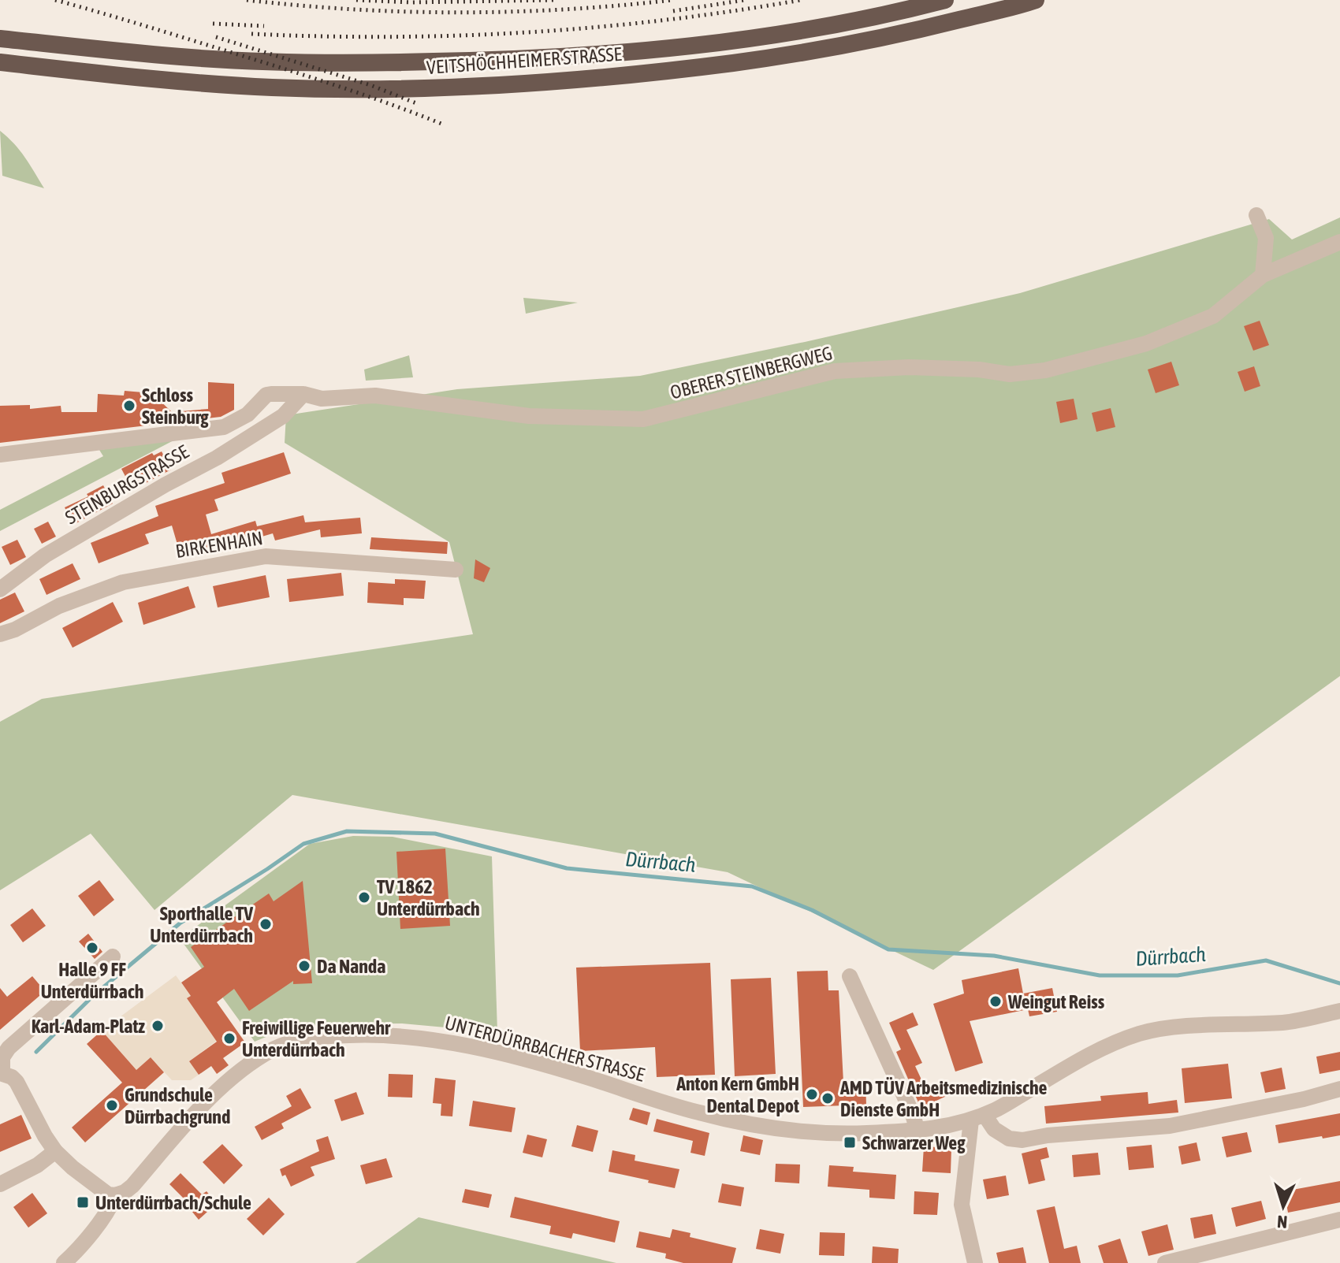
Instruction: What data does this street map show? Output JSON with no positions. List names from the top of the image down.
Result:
{
  "streets": {
    "highway": ["VEITSHÖCHHEIMER STRASSE"],
    "street": [
      "OBERER STEINBERGWEG",
      "STEINBURGSTRASSE",
      "BIRKENHAIN",
      "UNTERDÜRRBACHER STRASSE"
    ]
  },
  "crossings": [
    ["OBERER STEINBERGWEG", "STEINBURGSTRASSE"]
  ],
  "water": ["Dürrbach"],
  "places": {
    "other": [
      "Schloss Steinburg",
      "TV 1862 Unterdürrbach",
      "Sporthalle TV Unterdürrbach",
      "Halle 9 FF Unterdürrbach",
      "Da Nanda",
      "Weingut Reiss",
      "Karl-Adam-Platz",
      "Freiwillige Feuerwehr Unterdürrbach",
      "Anton Kern GmbH Dental Depot",
      "AMD TÜV Arbeitsmedizinische Dienste GmbH",
      "Grundschule Dürrbachgrund"
    ],
    "transit": ["Schwarzer Weg", "Unterdürrbach/Schule"]
  },
  "north": "bottom"
}
